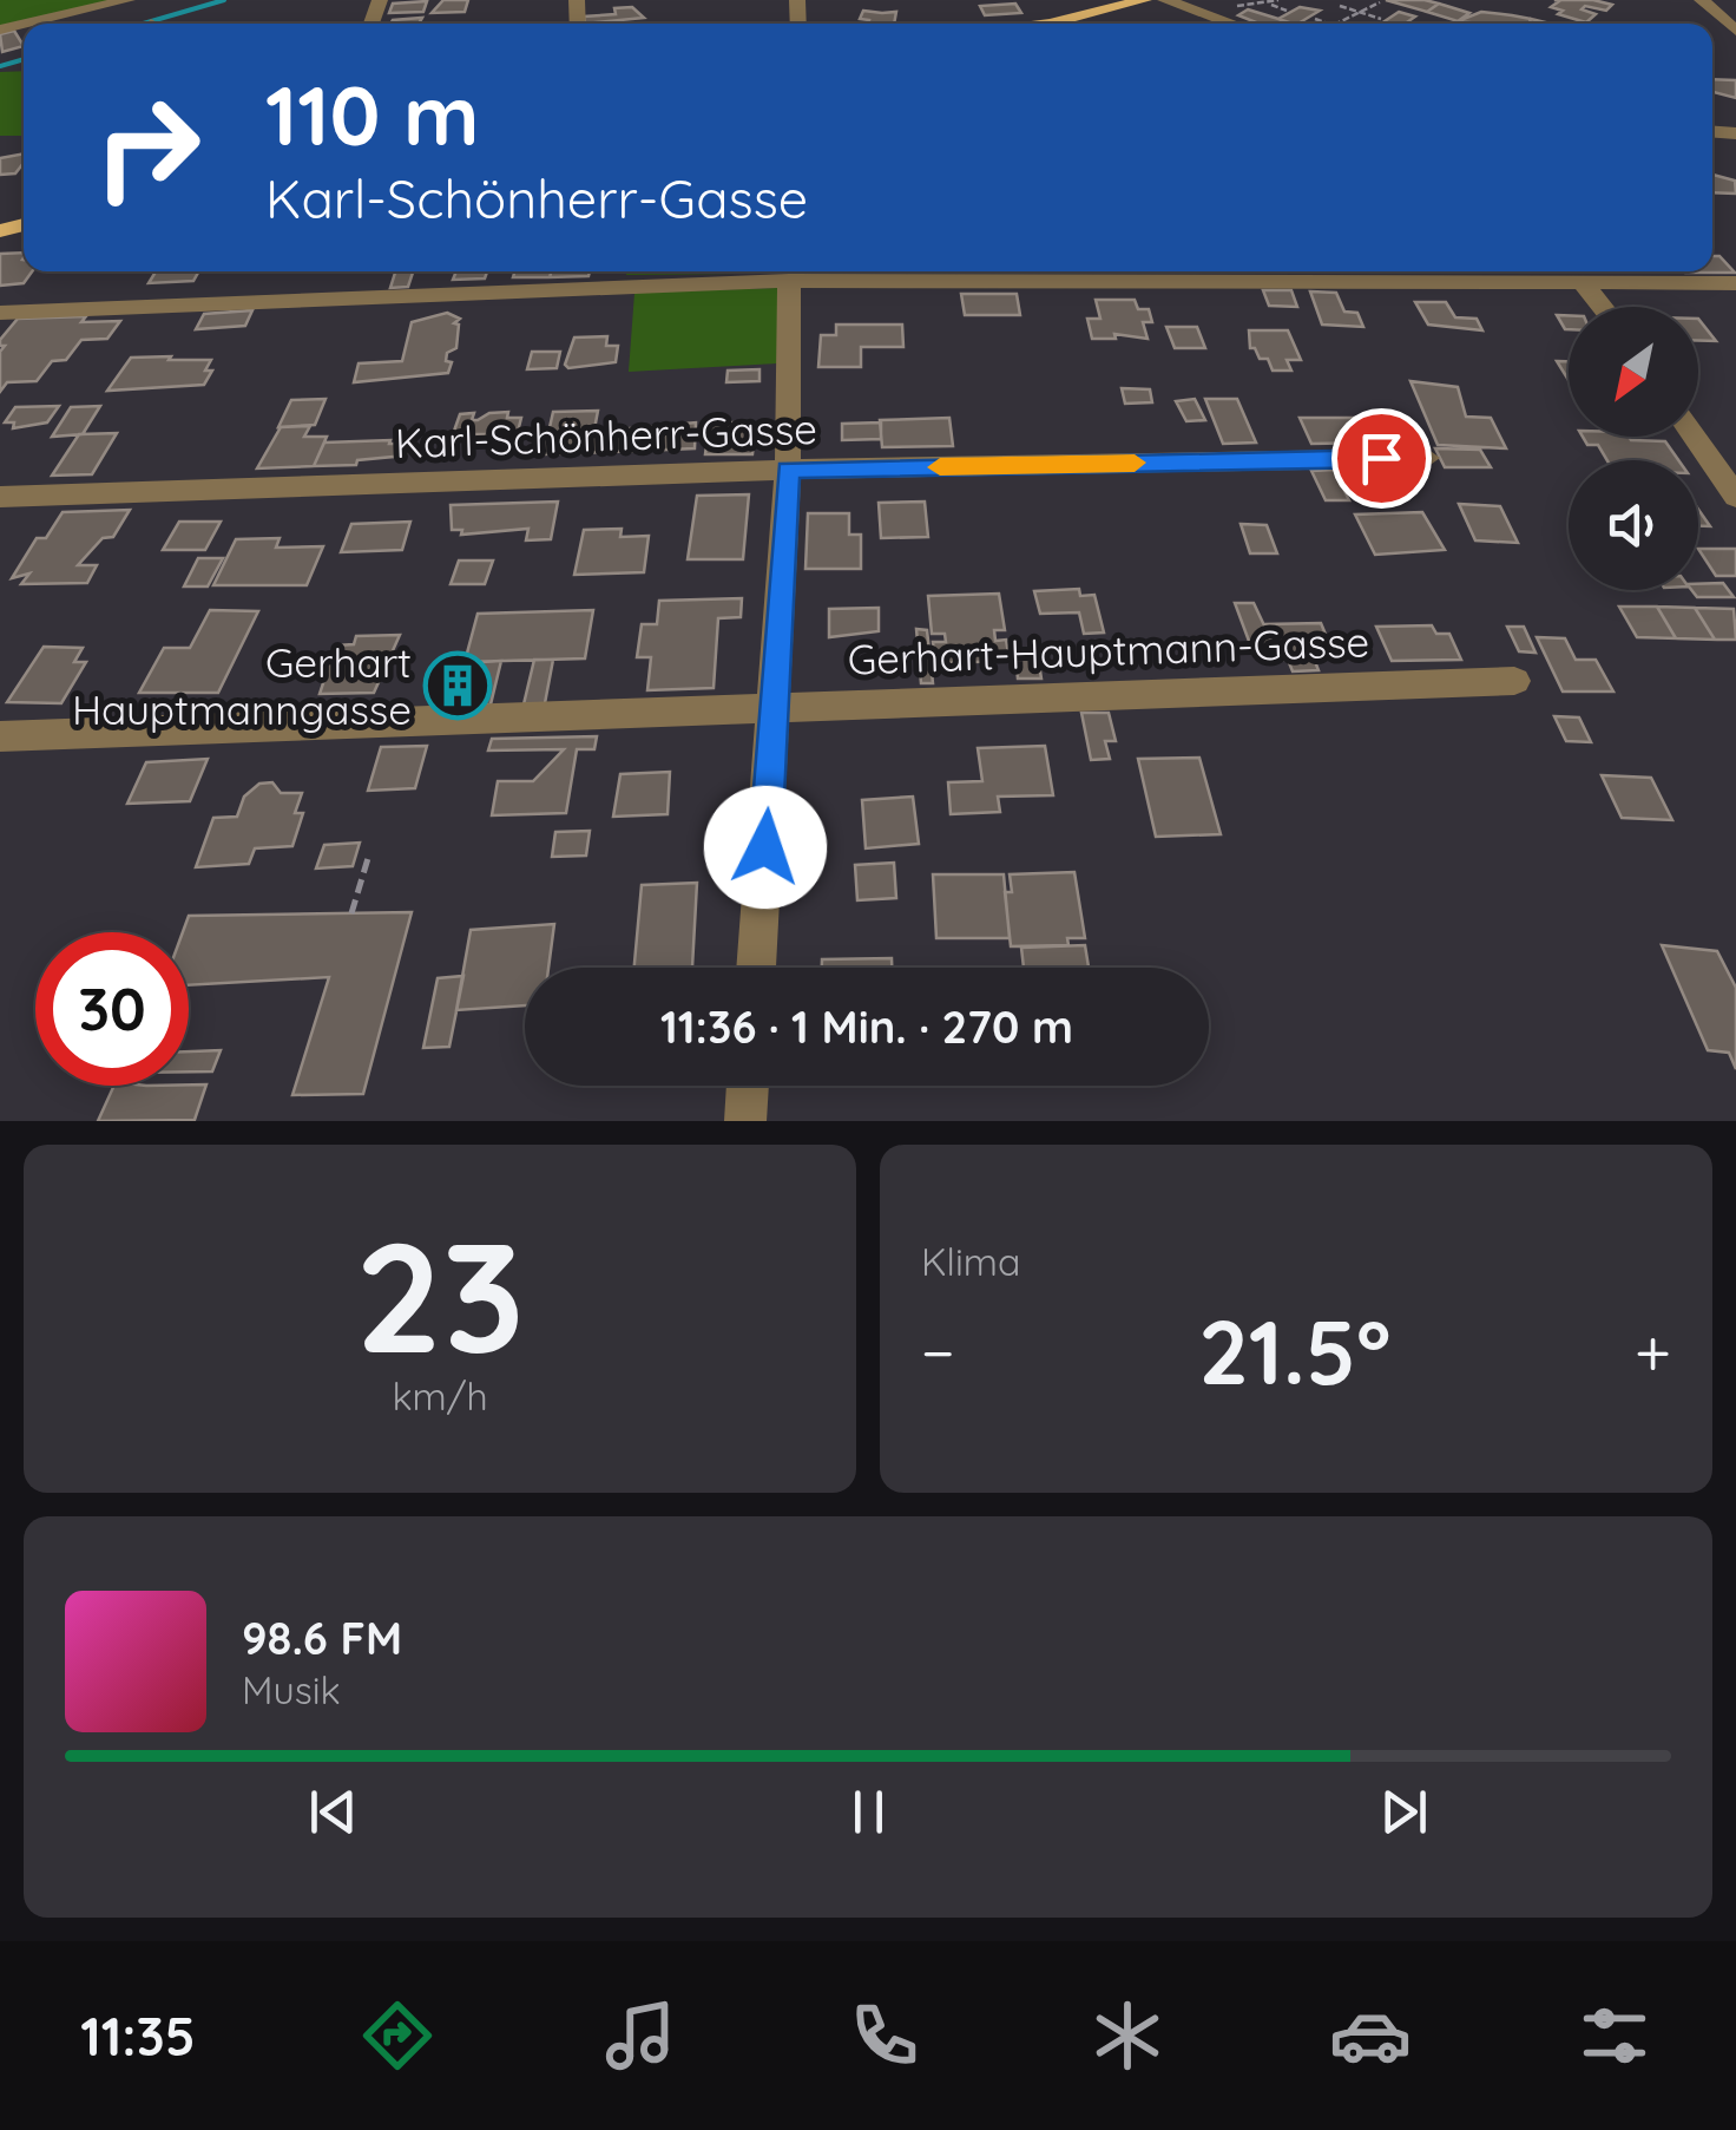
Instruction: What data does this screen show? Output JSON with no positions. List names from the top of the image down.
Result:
{
  "streets": {
    "street": ["Karl-Schönherr-Gasse", "Gerhart-Hauptmann-Gasse"]
  },
  "places": {
    "building": ["Gerhart Hauptmanngasse"]
  },
  "north": "bottom left",
  "page": {
    "turn": ["110 m", "Karl-Schönherr-Gasse"],
    "limit": "30",
    "trip": "11:36 · 1 Min. · 270 m",
    "tile": [
      ["23", "km/h"],
      "Klima"
    ],
    "heat": ["−", "21.5°", "+"],
    "song": ["98.6 FM", "Musik"],
    "tabs": "11:35"
  }
}
